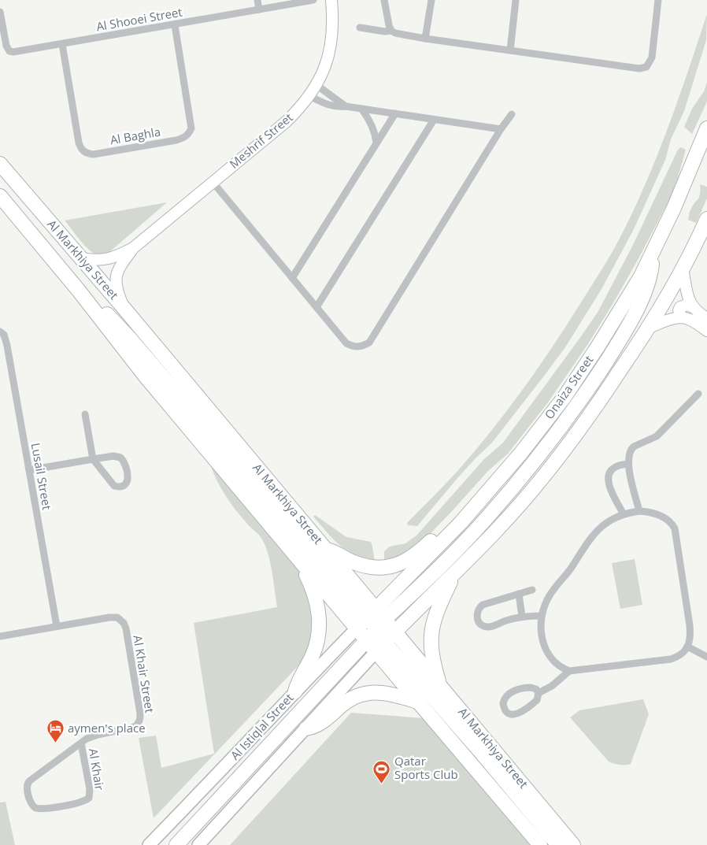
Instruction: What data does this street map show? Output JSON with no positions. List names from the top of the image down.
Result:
{
  "streets": {
    "highway": ["Al Markhiya Street", "Onaiza Street"],
    "main road": ["Al Istiqlal Street"],
    "street": [
      "Al Shooei Street",
      "Al Baghla",
      "Meshrif Street",
      "Lusail Street",
      "Al Khair Street",
      "Al Khair"
    ]
  },
  "crossings": [
    ["Al Shooei Street", "Al Baghla"],
    ["Meshrif Street", "Al Markhiya Street"],
    ["Al Markhiya Street", "Onaiza Street"],
    ["Al Markhiya Street", "Al Istiqlal Street"],
    ["Onaiza Street", "Al Istiqlal Street"],
    ["Lusail Street", "Al Khair Street"],
    ["Al Khair Street", "Al Khair"]
  ],
  "places": {
    "hotel": ["aymen's place"],
    "sports": ["Qatar Sports Club"]
  }
}
